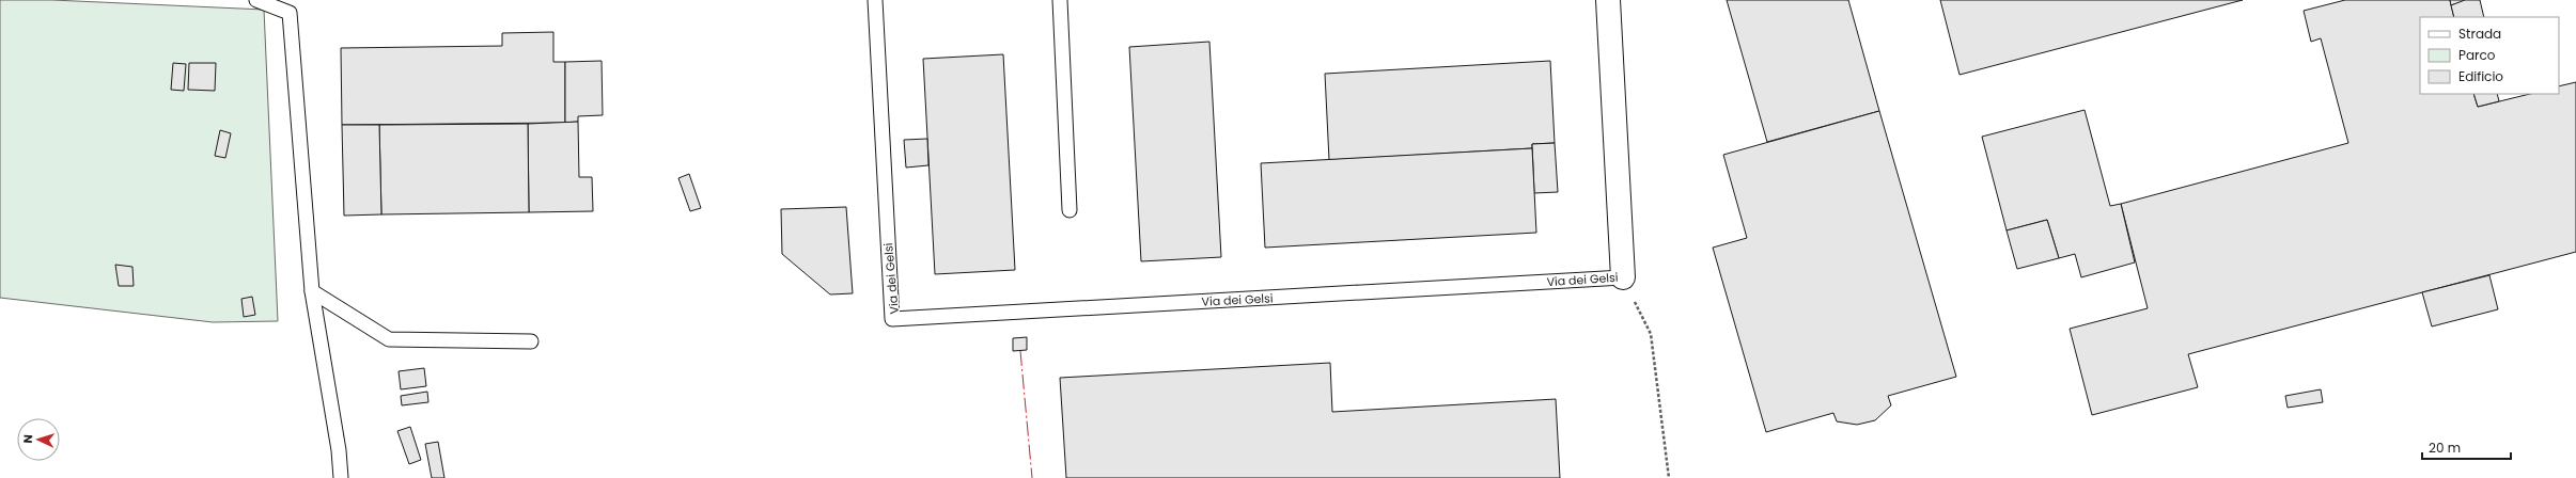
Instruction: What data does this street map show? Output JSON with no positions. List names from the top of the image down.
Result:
{
  "streets": {
    "street": ["Via dei Gelsi"]
  },
  "legend": ["Strada", "Parco", "Edificio"],
  "scale_bar": "20 m",
  "north": "left"
}
